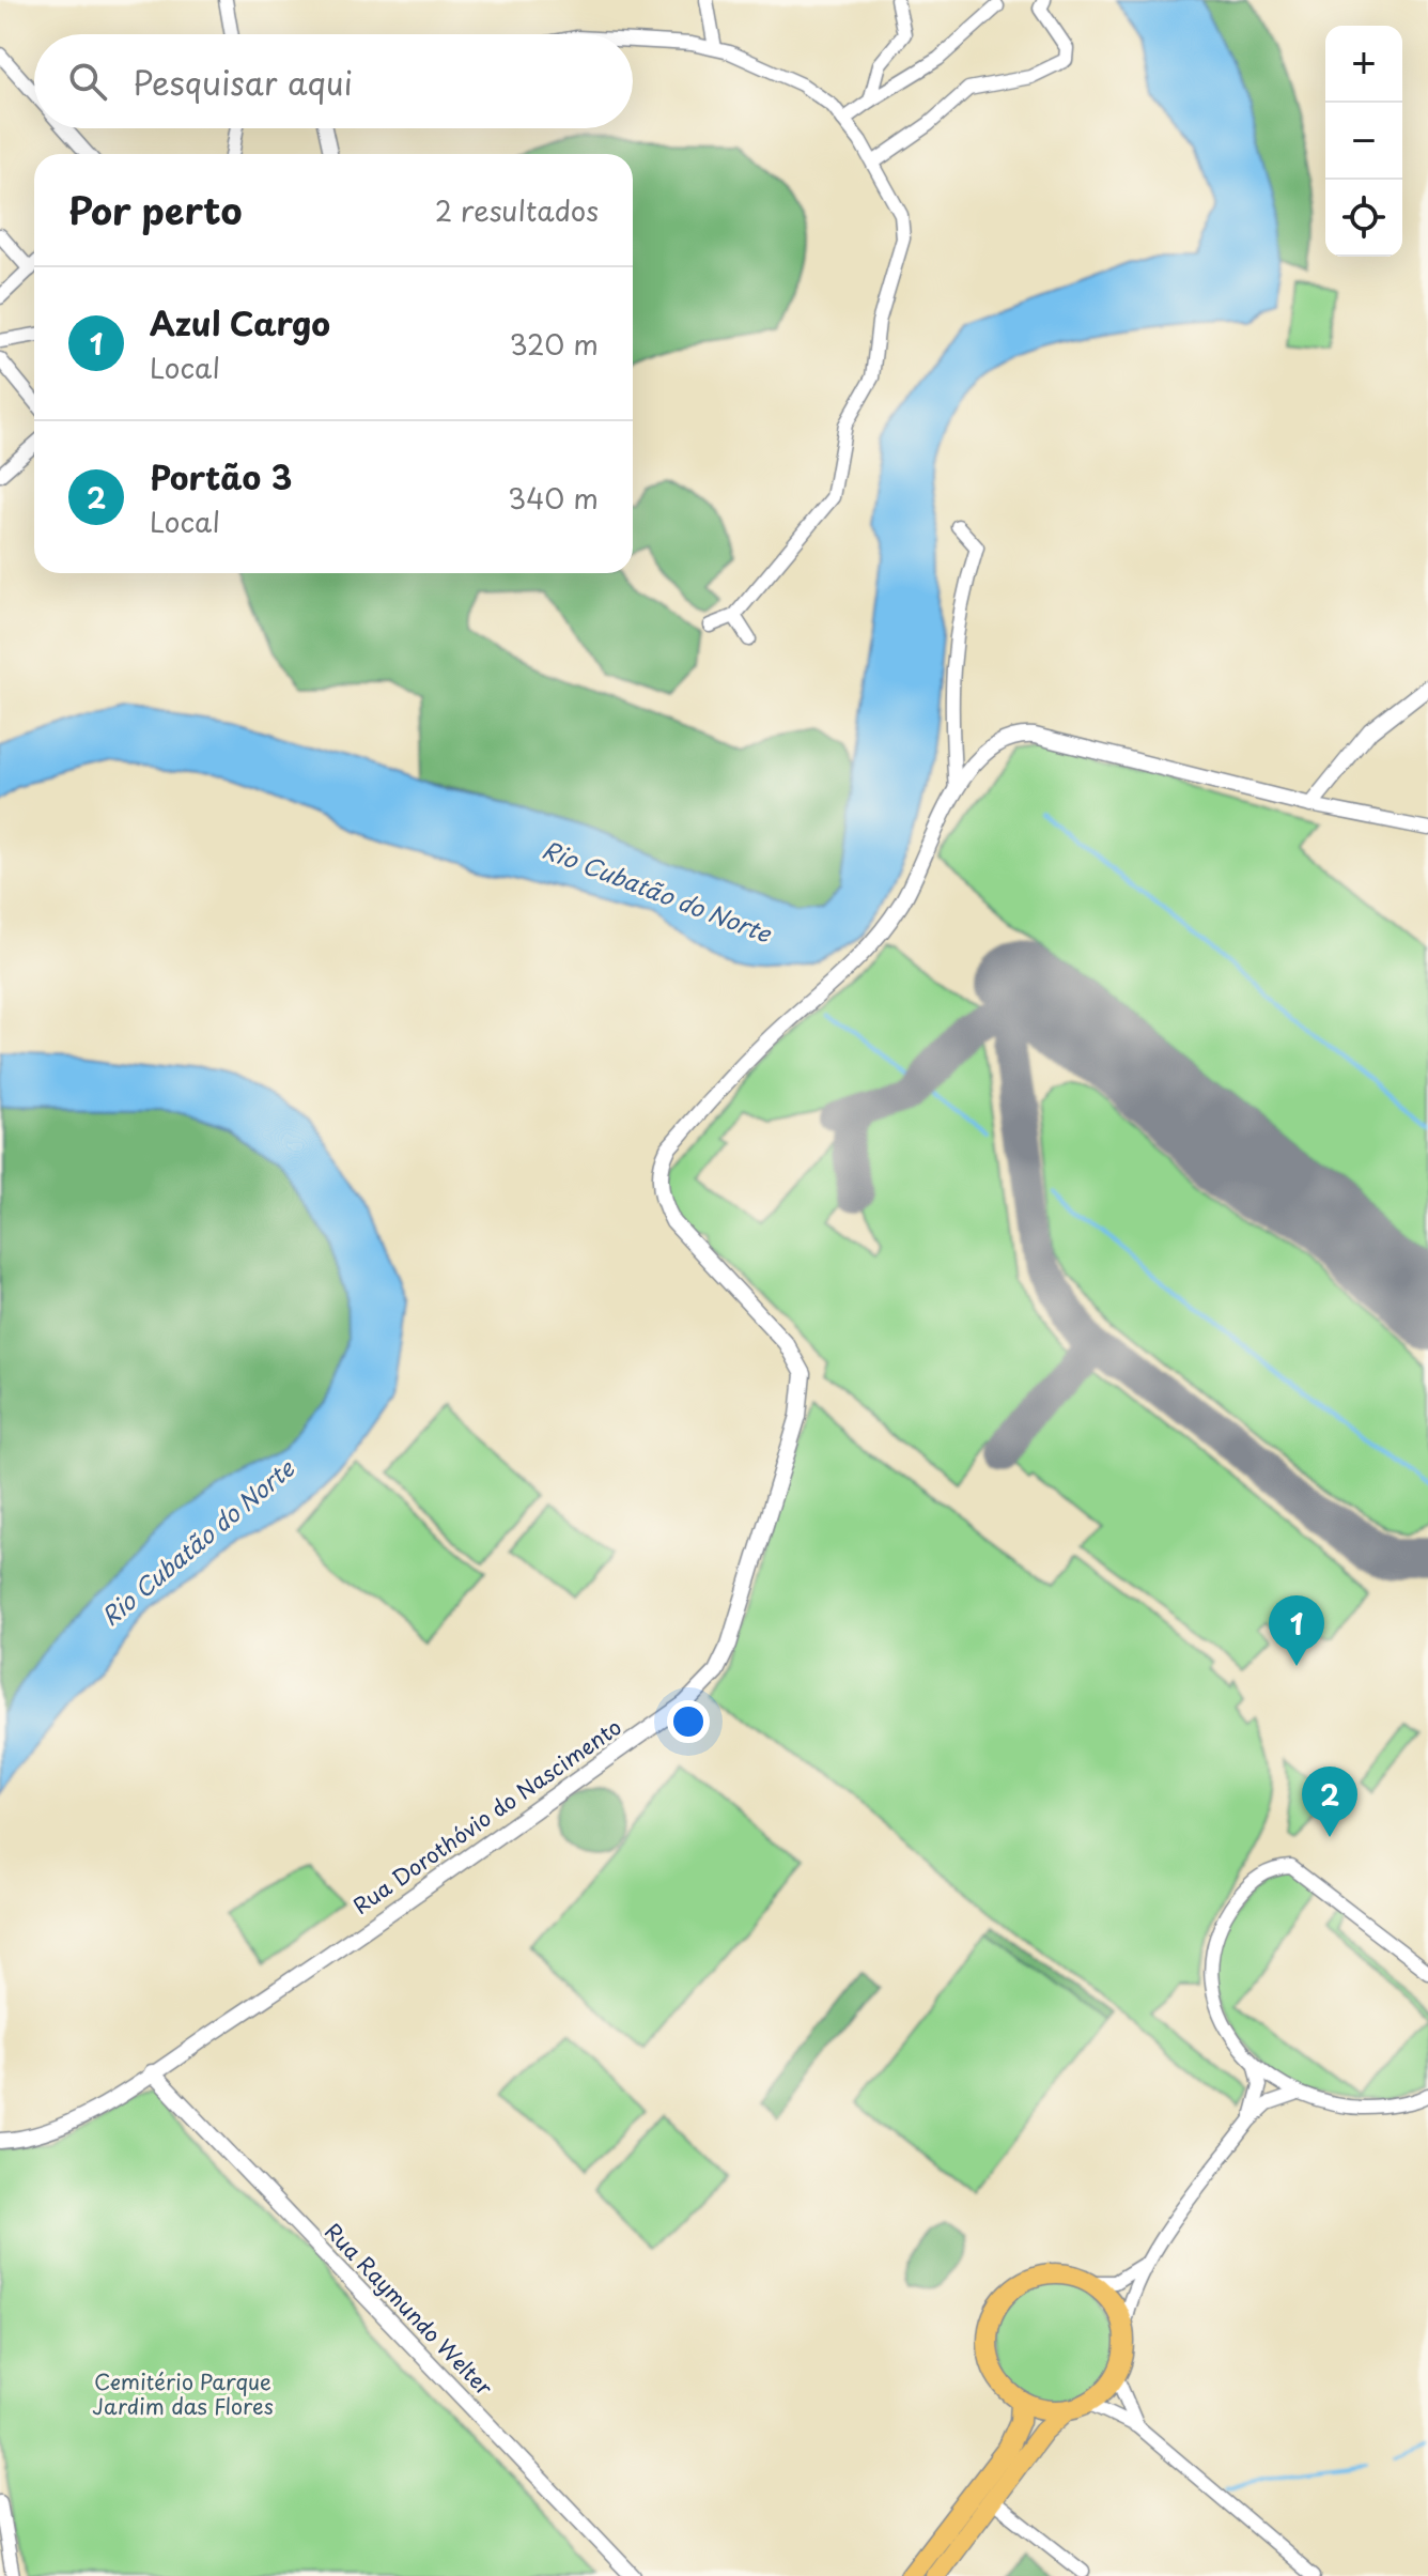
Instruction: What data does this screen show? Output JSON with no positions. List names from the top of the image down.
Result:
{
  "streets": {
    "street": ["Rua Dorothóvio do Nascimento", "Rua Raymundo Welter"]
  },
  "crossings": [
    ["Rua Dorothóvio do Nascimento", "Rua Raymundo Welter"]
  ],
  "water": ["Rio Cubatão do Norte"],
  "parks": ["Cemitério Parque Jardim das Flores"],
  "page": {
    "map_buttons": ["+", "−"],
    "search": "Pesquisar aqui",
    "heading": ["Por perto", "2 resultados"],
    "list": [
      {
        "mark": "1",
        "name": "Azul Cargo",
        "note": "Local",
        "value": "320 m"
      },
      {
        "mark": "2",
        "name": "Portão 3",
        "note": "Local",
        "value": "340 m"
      }
    ],
    "pins": ["1", "2"]
  }
}
